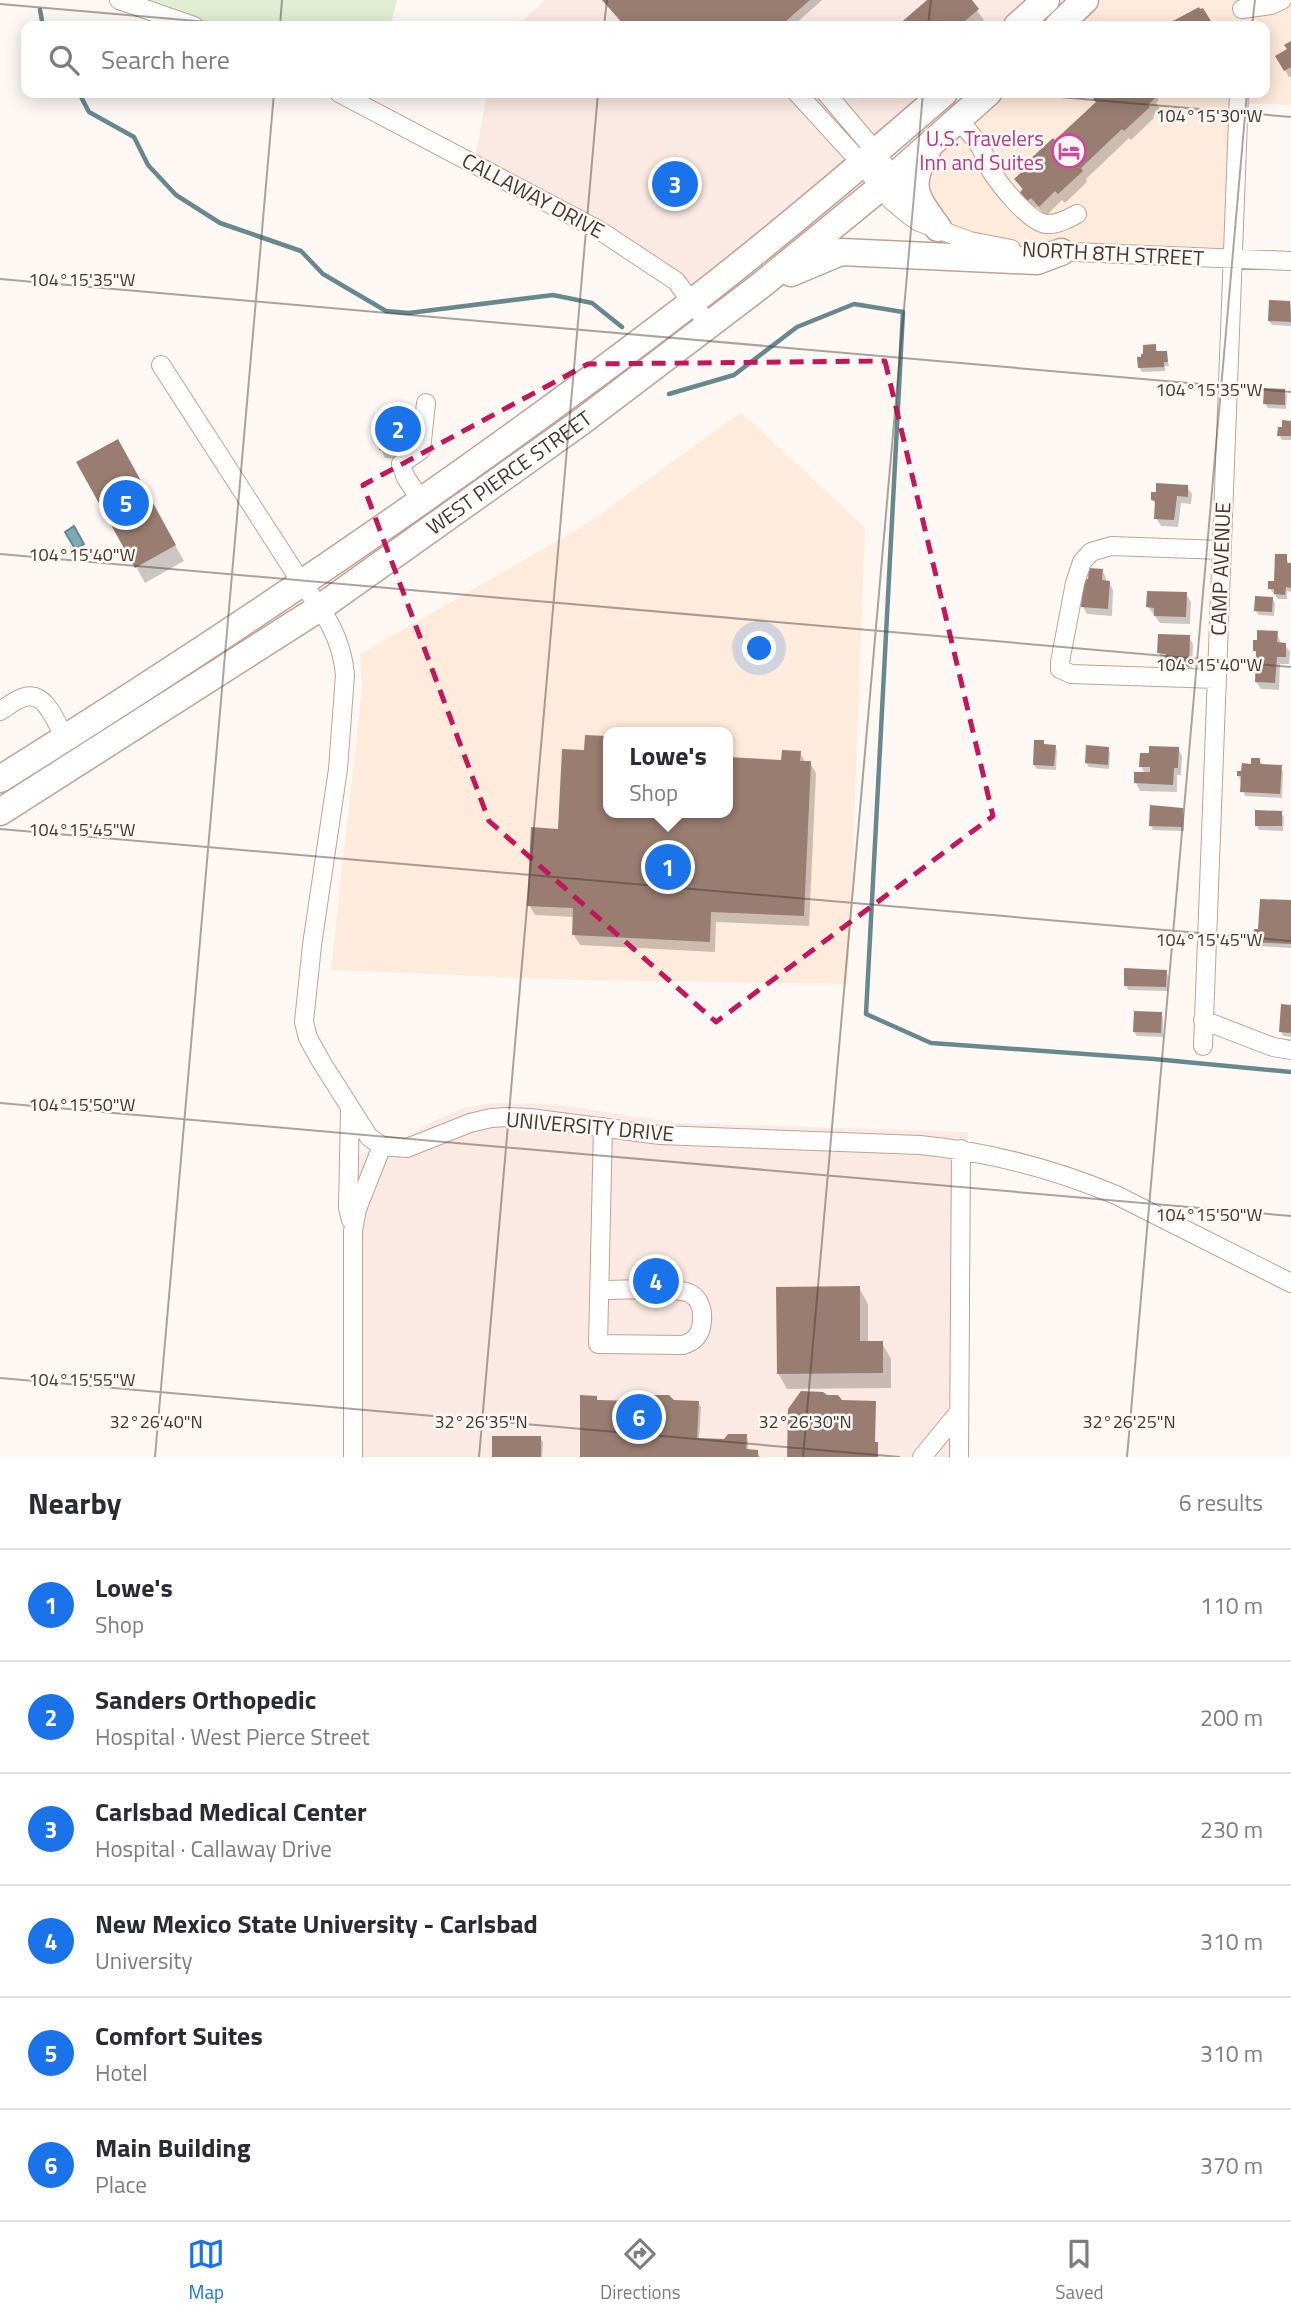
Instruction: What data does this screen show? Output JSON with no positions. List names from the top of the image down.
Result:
{
  "streets": {
    "highway": ["WEST PIERCE STREET"],
    "street": [
      "CALLAWAY DRIVE",
      "NORTH 8TH STREET",
      "CAMP AVENUE",
      "UNIVERSITY DRIVE"
    ]
  },
  "crossings": [
    ["CALLAWAY DRIVE", "WEST PIERCE STREET"],
    ["NORTH 8TH STREET", "WEST PIERCE STREET"],
    ["NORTH 8TH STREET", "CAMP AVENUE"]
  ],
  "places": {
    "hotel": ["U.S. Travelers Inn and Suites"]
  },
  "page": {
    "search": "Search here",
    "pins": [
      "3",
      "2",
      "5",
      "1",
      "4",
      "6"
    ],
    "popup": ["Lowe's", "Shop"],
    "heading": ["Nearby", "6 results"],
    "list": [
      {
        "mark": "1",
        "name": "Lowe's",
        "note": "Shop",
        "value": "110 m"
      },
      {
        "mark": "2",
        "name": "Sanders Orthopedic",
        "note": "Hospital · West Pierce Street",
        "value": "200 m"
      },
      {
        "mark": "3",
        "name": "Carlsbad Medical Center",
        "note": "Hospital · Callaway Drive",
        "value": "230 m"
      },
      {
        "mark": "4",
        "name": "New Mexico State University - Carlsbad",
        "note": "University",
        "value": "310 m"
      },
      {
        "mark": "5",
        "name": "Comfort Suites",
        "note": "Hotel",
        "value": "310 m"
      },
      {
        "mark": "6",
        "name": "Main Building",
        "note": "Place",
        "value": "370 m"
      }
    ],
    "nav": ["Map", "Directions", "Saved"]
  },
  "coordinates": [
    "104°15'30\"W",
    "104°15'35\"W",
    "104°15'40\"W",
    "104°15'45\"W",
    "104°15'50\"W",
    "104°15'55\"W",
    "32°26'40\"N",
    "32°26'35\"N",
    "32°26'30\"N",
    "32°26'25\"N"
  ]
}
